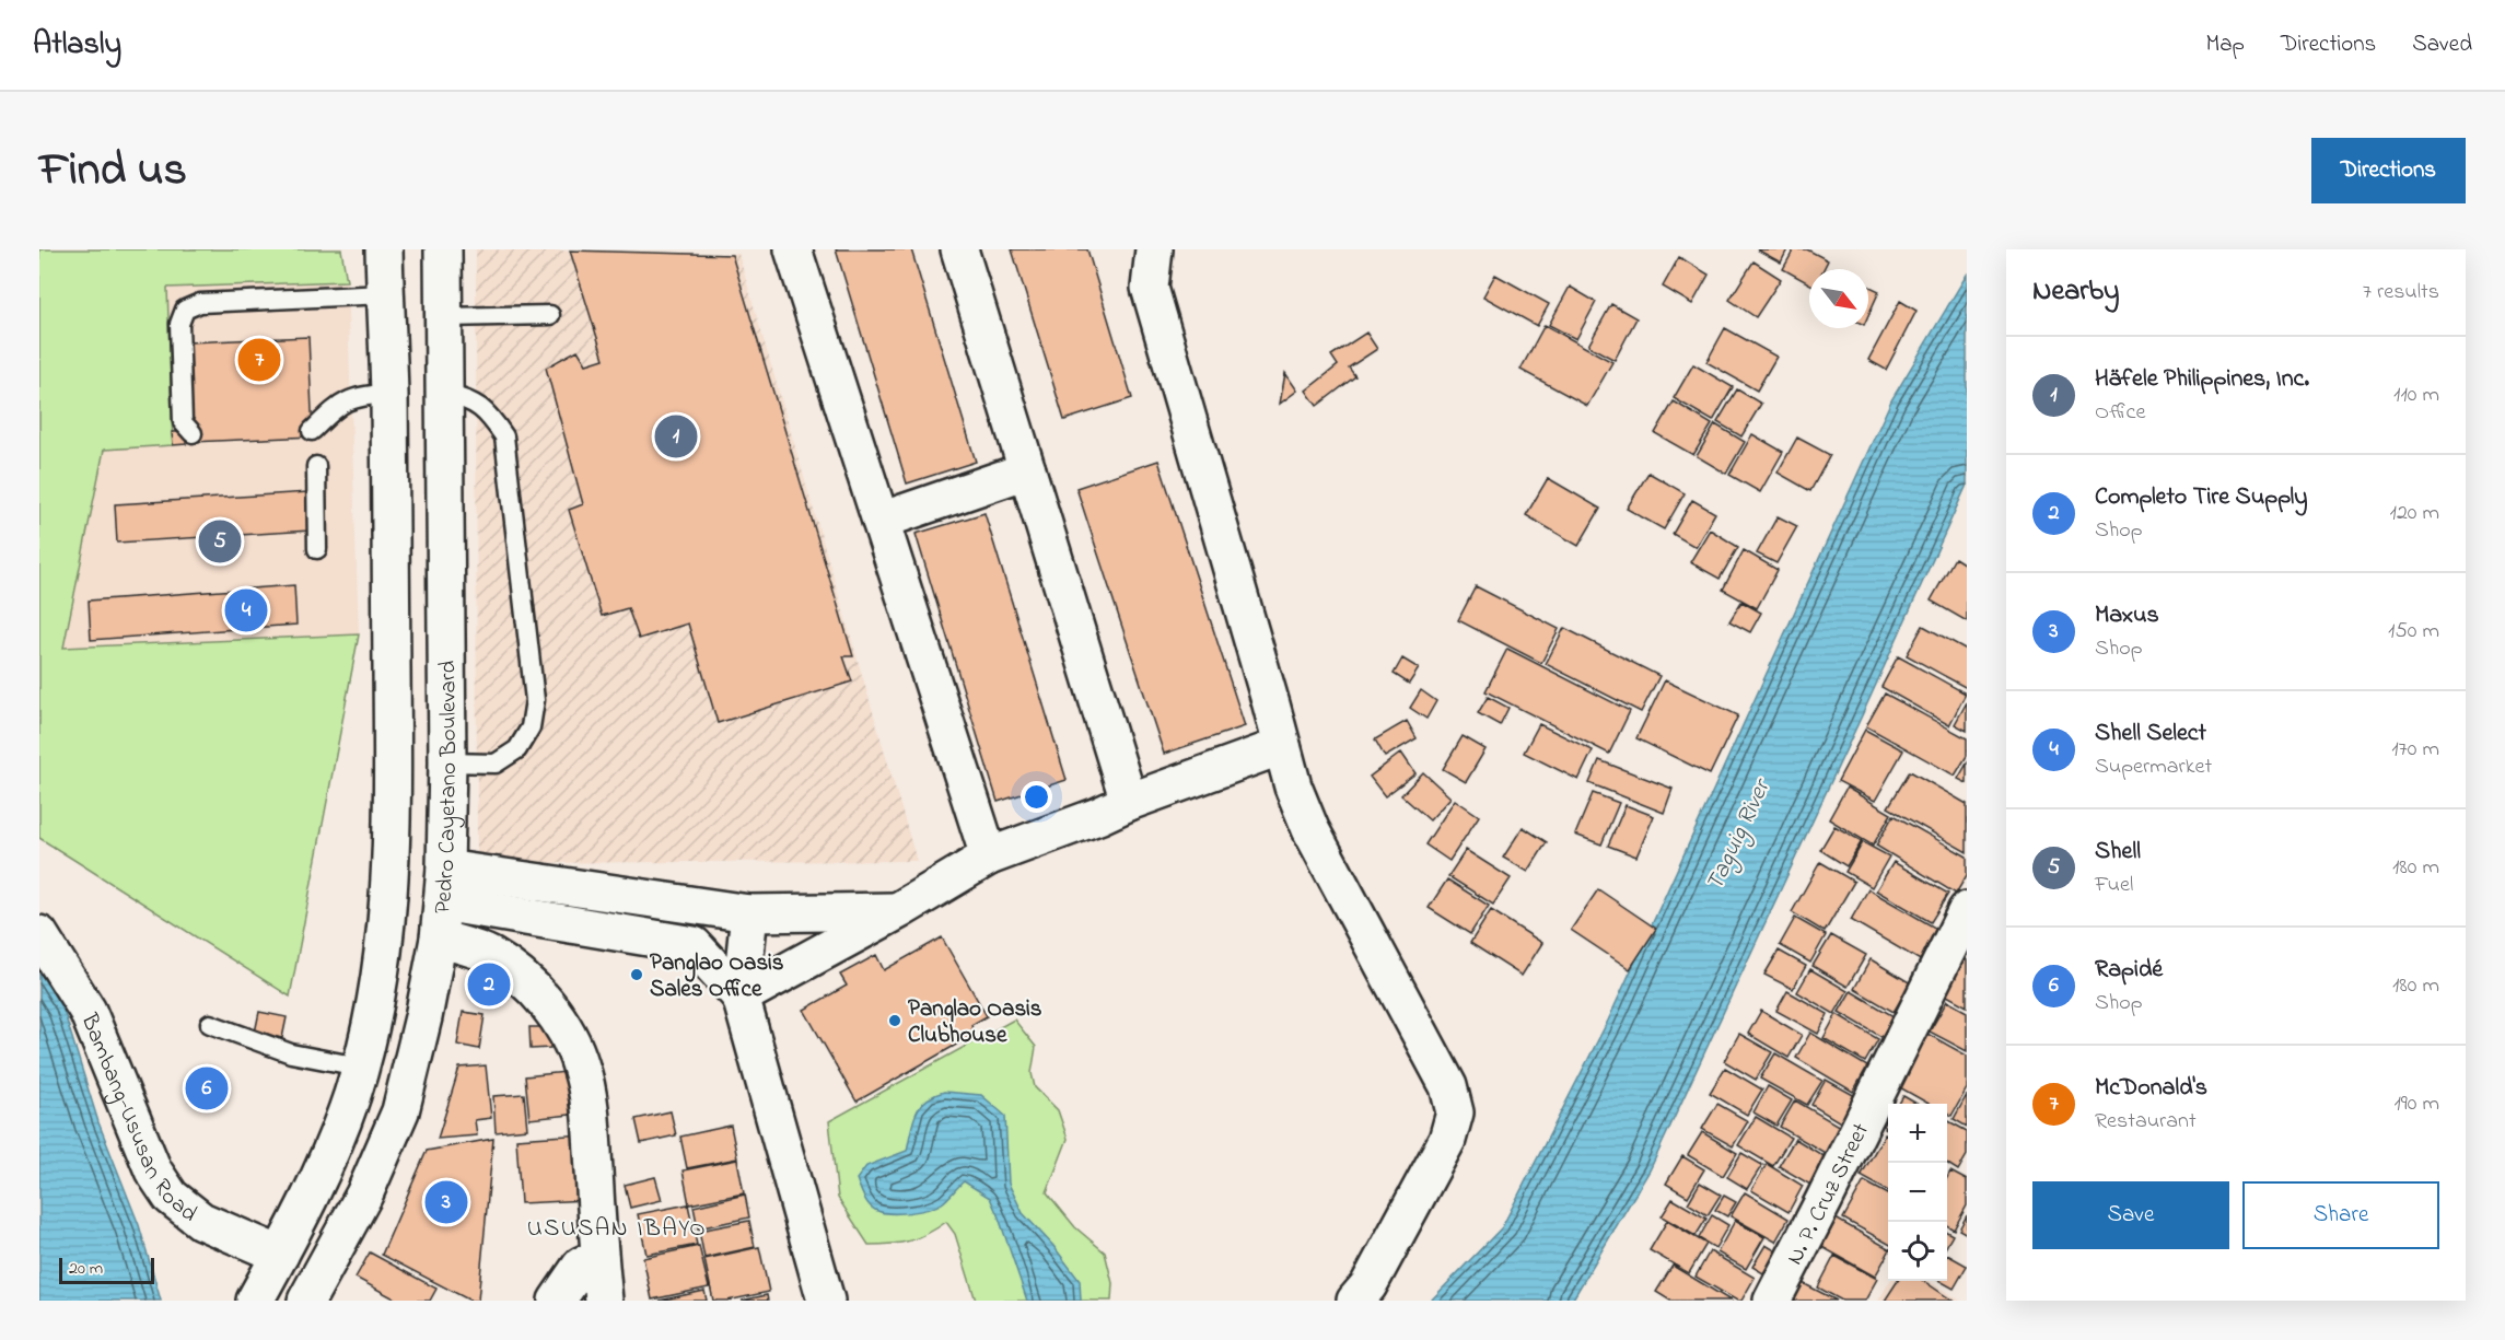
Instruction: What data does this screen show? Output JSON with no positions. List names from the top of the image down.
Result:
{
  "streets": {
    "street": ["Pedro Cayetano Boulevard", "Bambang-Ususan Road", "N. P. Cruz Street"]
  },
  "districts": ["USUSAN IBAYO"],
  "water": ["Taguig River"],
  "places": ["Panglao Oasis Sales Office", "Panglao Oasis Clubhouse"],
  "scale_bar": "20 m",
  "north": "bottom right",
  "page": {
    "header": "Atlasly",
    "nav": ["Map", "Directions", "Saved"],
    "title": "Find us",
    "buttons": [
      "Directions",
      ["Save", "Share"]
    ],
    "heading": ["Nearby", "7 results"],
    "list": [
      {
        "mark": "1",
        "name": "Häfele Philippines, Inc.",
        "note": "Office",
        "value": "110 m"
      },
      {
        "mark": "2",
        "name": "Completo Tire Supply",
        "note": "Shop",
        "value": "120 m"
      },
      {
        "mark": "3",
        "name": "Maxus",
        "note": "Shop",
        "value": "150 m"
      },
      {
        "mark": "4",
        "name": "Shell Select",
        "note": "Supermarket",
        "value": "170 m"
      },
      {
        "mark": "5",
        "name": "Shell",
        "note": "Fuel",
        "value": "180 m"
      },
      {
        "mark": "6",
        "name": "Rapidé",
        "note": "Shop",
        "value": "180 m"
      },
      {
        "mark": "7",
        "name": "McDonald's",
        "note": "Restaurant",
        "value": "190 m"
      }
    ],
    "pins": [
      "7",
      "1",
      "5",
      "4",
      "2",
      "6",
      "3"
    ],
    "map_buttons": ["+", "−"],
    "scale": "20 m"
  }
}
